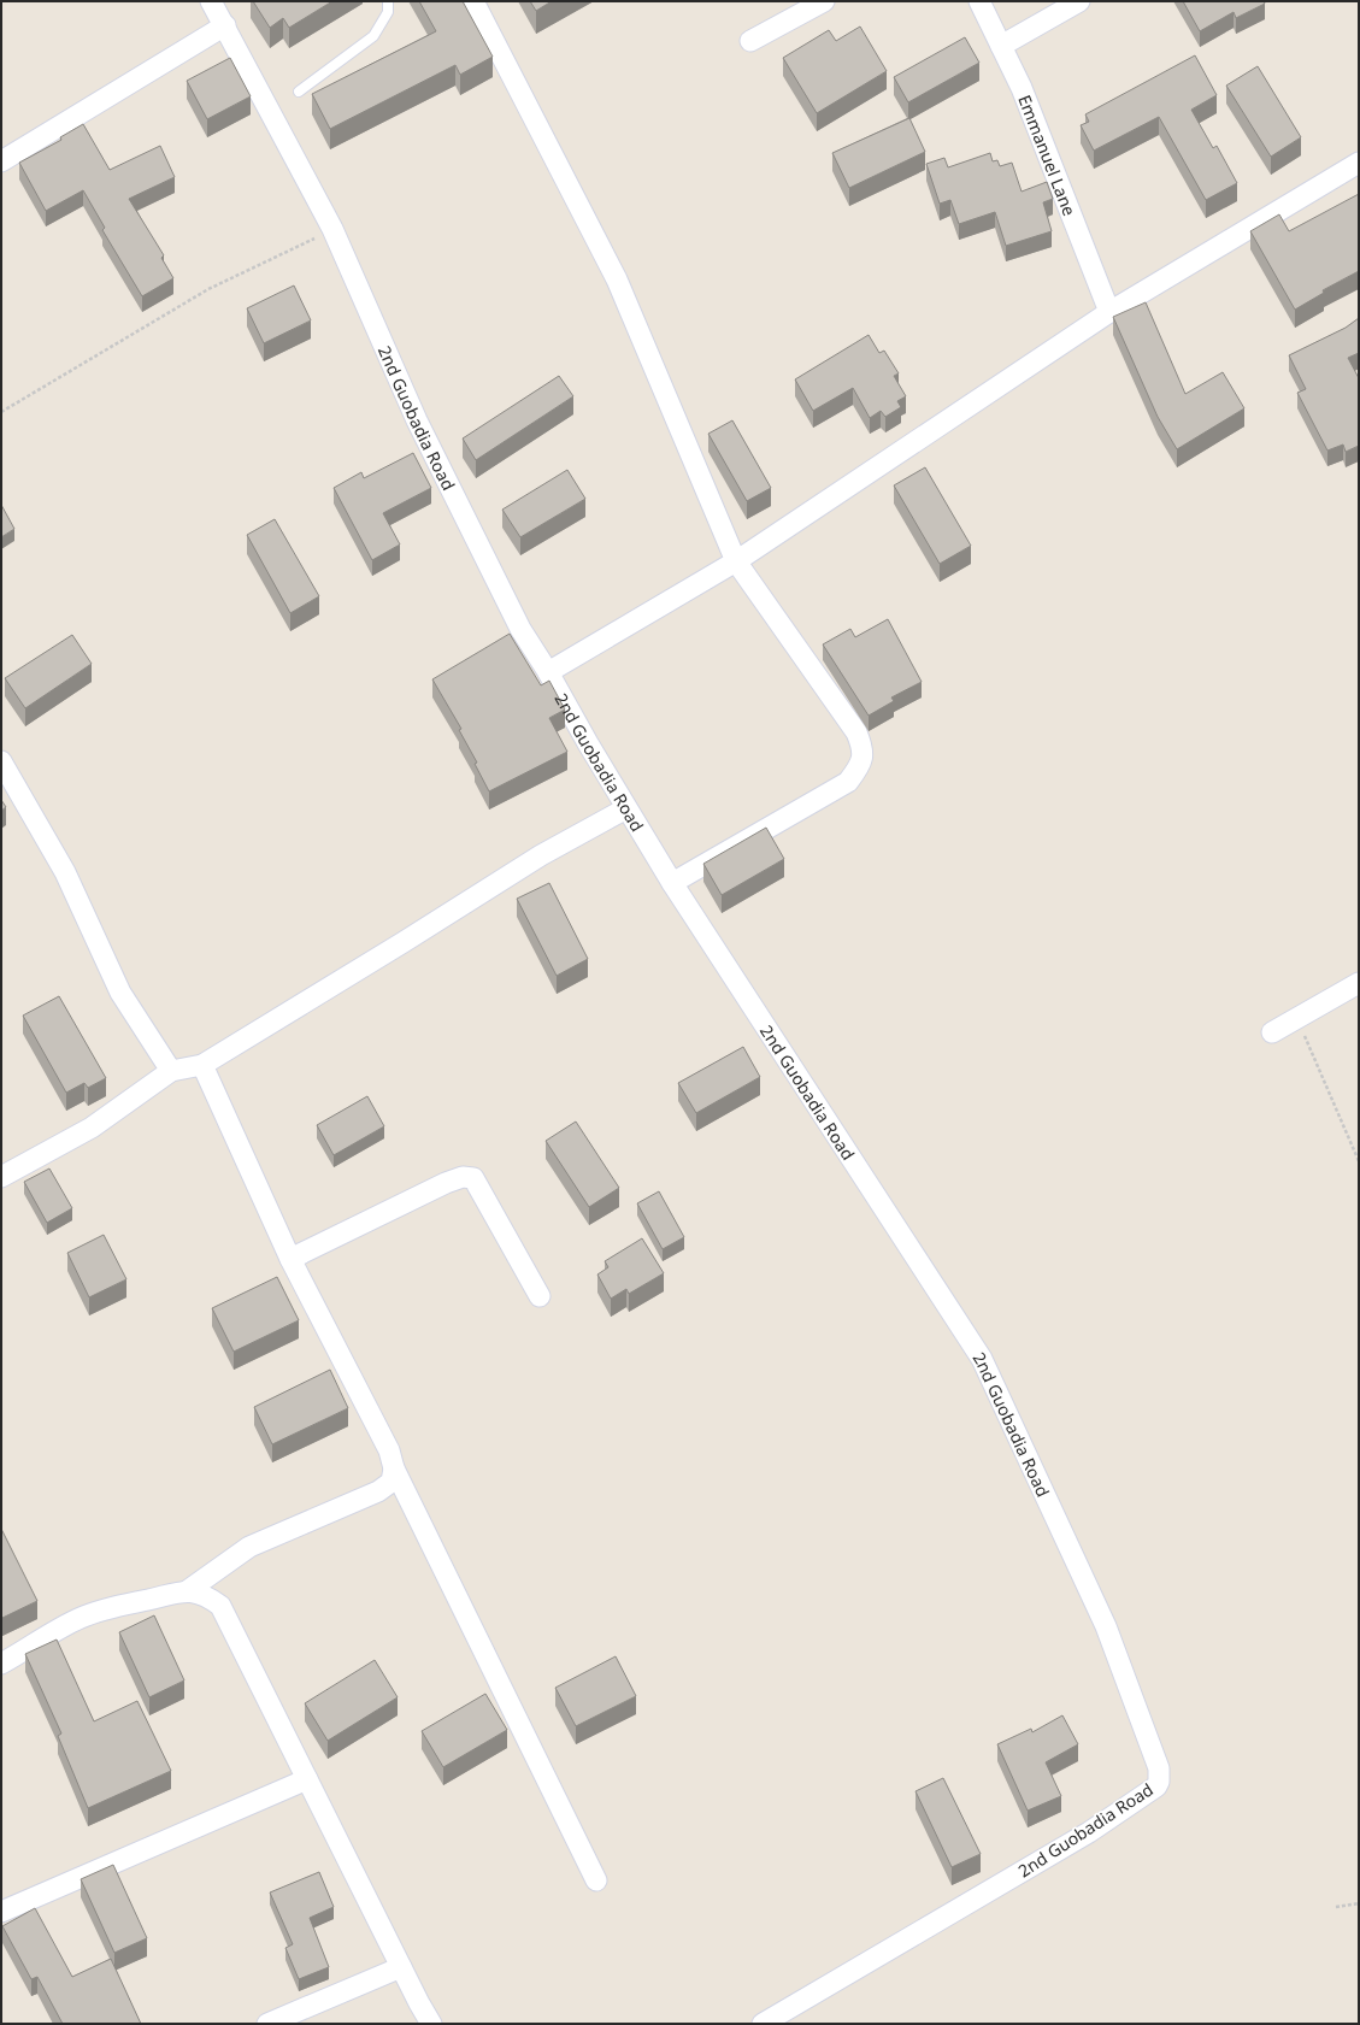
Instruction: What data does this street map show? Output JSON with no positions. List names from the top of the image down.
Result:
{
  "streets": {
    "street": ["Emmanuel Lane", "2nd Guobadia Road"]
  }
}
